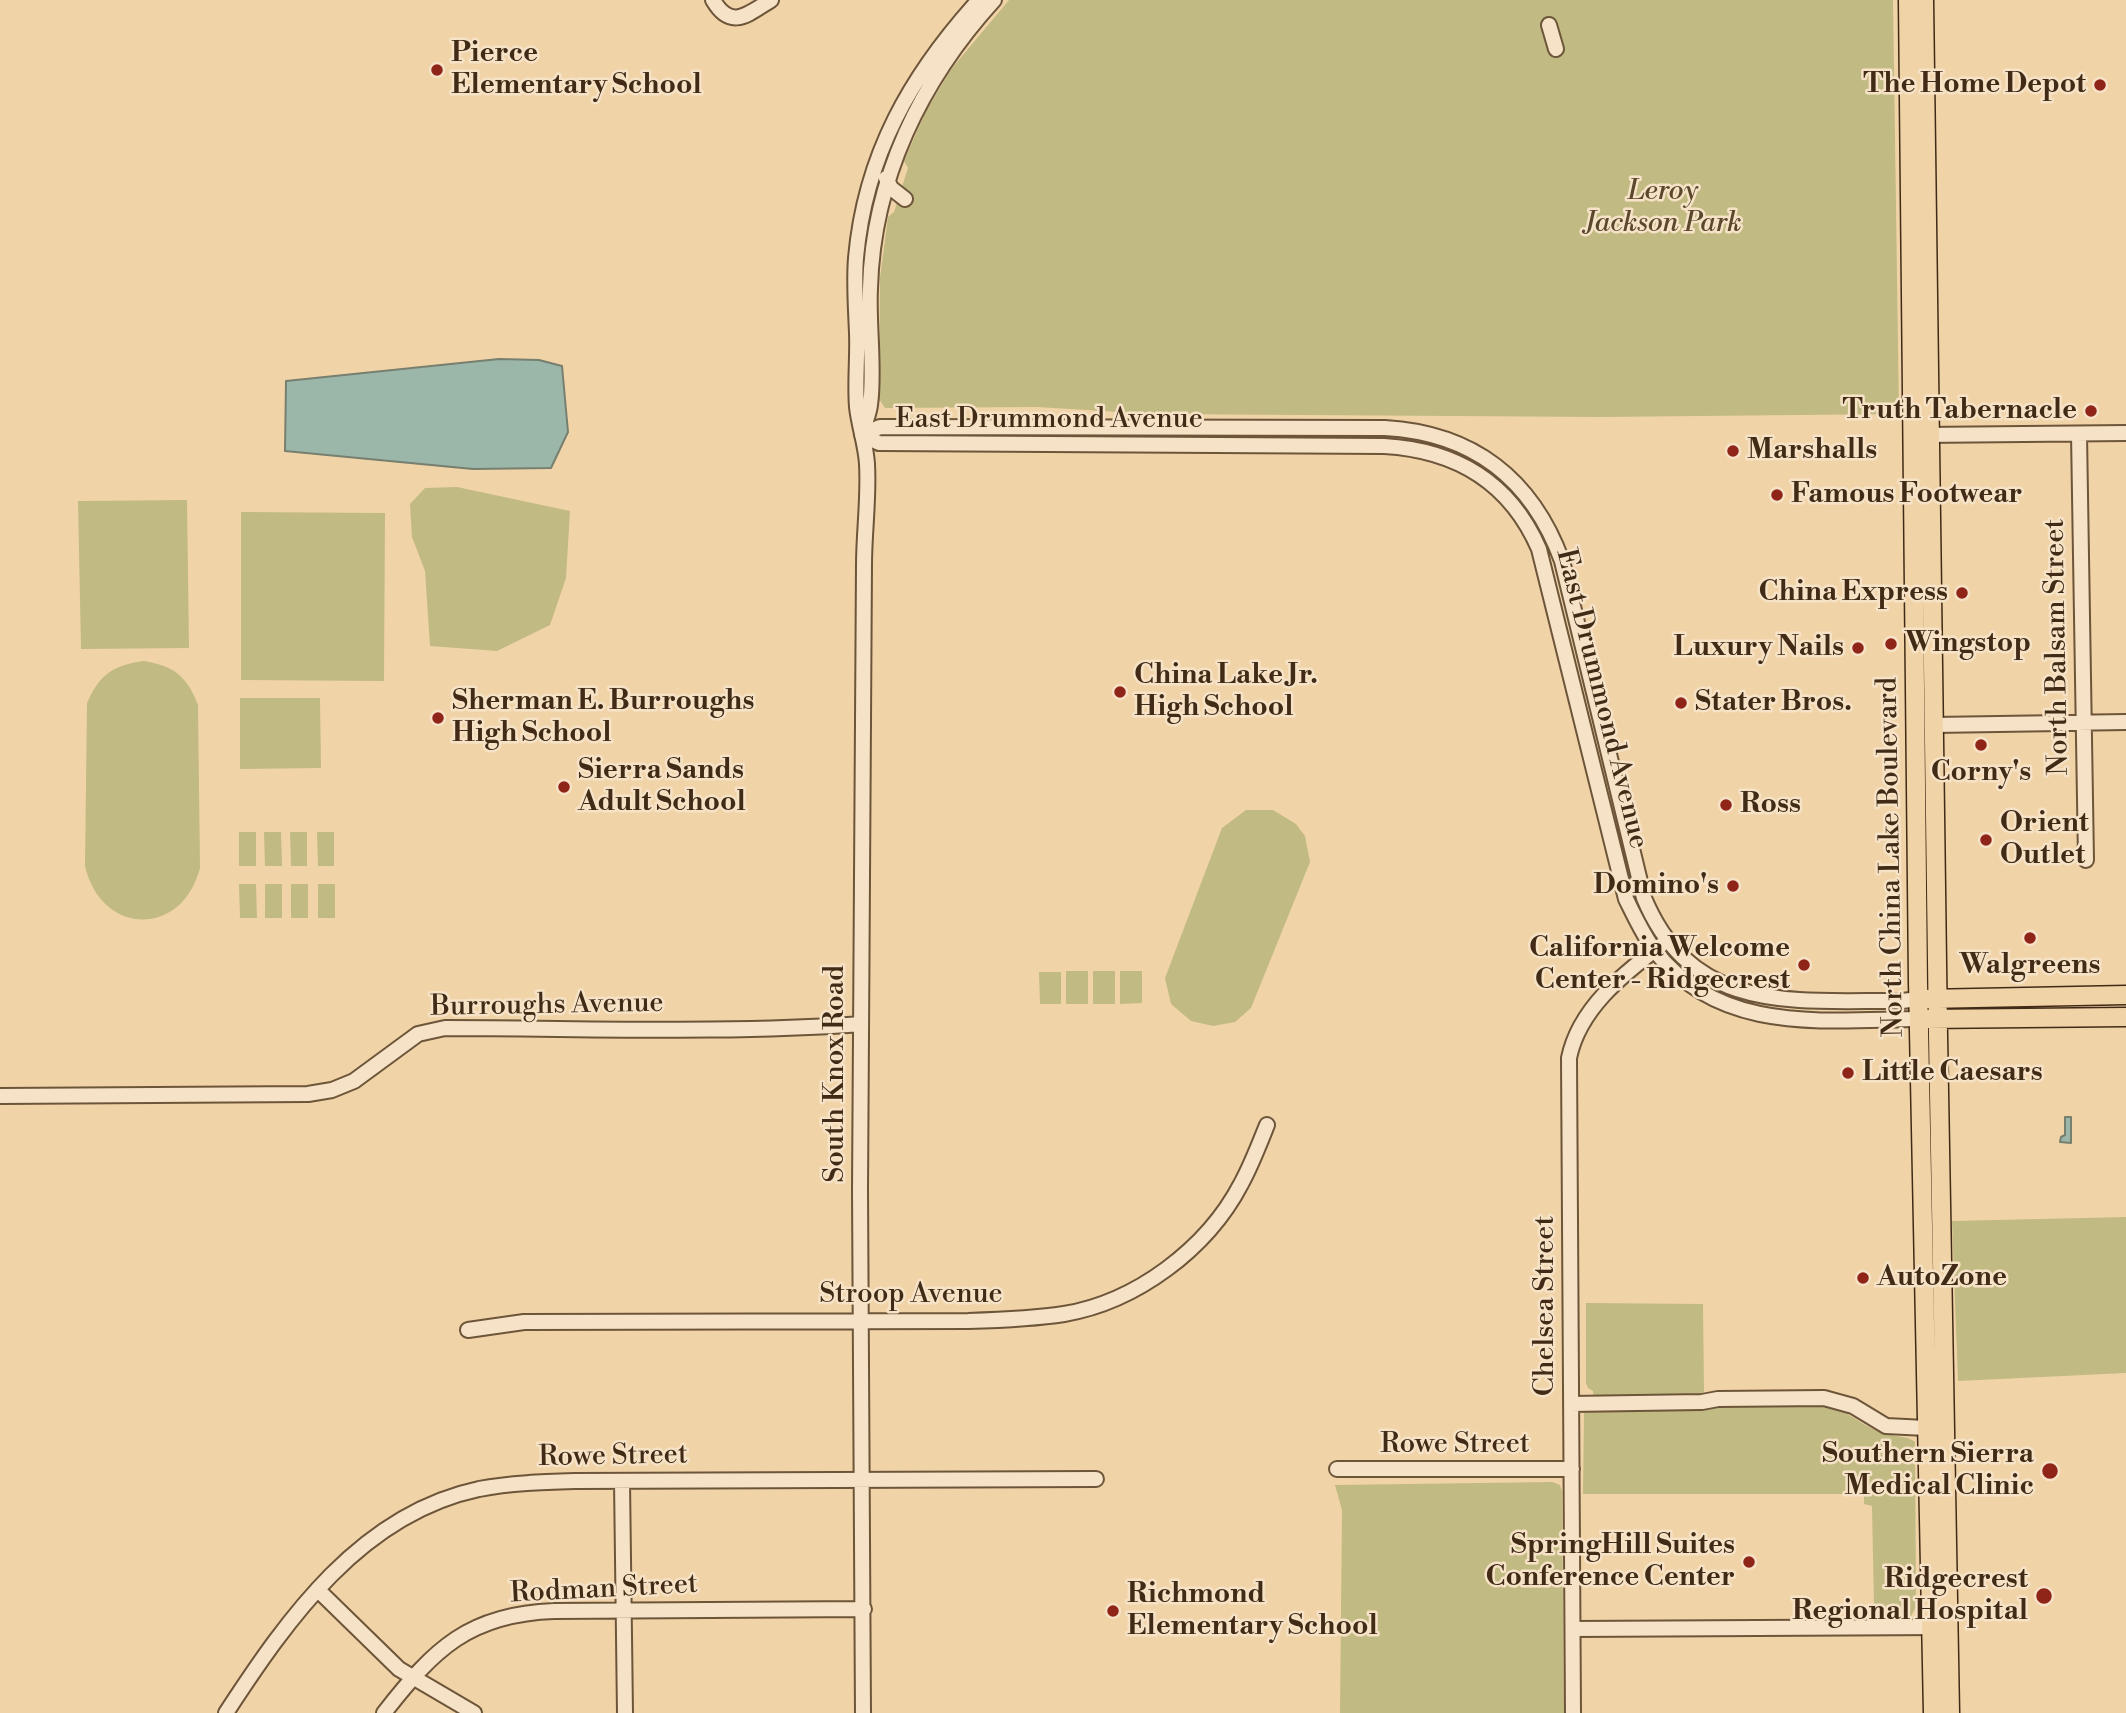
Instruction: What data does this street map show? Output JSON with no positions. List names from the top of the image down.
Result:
{
  "streets": {
    "main road": ["North China Lake Boulevard"],
    "street": [
      "East Drummond Avenue",
      "North Balsam Street",
      "Burroughs Avenue",
      "South Knox Road",
      "Stroop Avenue",
      "Chelsea Street",
      "Rowe Street",
      "Rodman Street"
    ]
  },
  "crossings": [
    ["East Drummond Avenue", "North China Lake Boulevard"],
    ["East Drummond Avenue", "South Knox Road"],
    ["East Drummond Avenue", "Chelsea Street"],
    ["Burroughs Avenue", "South Knox Road"],
    ["South Knox Road", "Stroop Avenue"],
    ["South Knox Road", "Rowe Street"],
    ["South Knox Road", "Rodman Street"],
    ["Chelsea Street", "Rowe Street"]
  ],
  "parks": ["Leroy Jackson Park"],
  "places": [
    "Pierce Elementary School",
    "The Home Depot",
    "Truth Tabernacle",
    "Marshalls",
    "Famous Footwear",
    "China Express",
    "Wingstop",
    "Luxury Nails",
    "China Lake Jr. High School",
    "Stater Bros.",
    "Sherman E. Burroughs High School",
    "Corny's",
    "Sierra Sands Adult School",
    "Ross",
    "Orient Outlet",
    "Domino's",
    "Walgreens",
    "California Welcome Center - Ridgecrest",
    "Little Caesars",
    "AutoZone",
    "Southern Sierra Medical Clinic",
    "SpringHill Suites Conference Center",
    "Ridgecrest Regional Hospital",
    "Richmond Elementary School"
  ]
}
